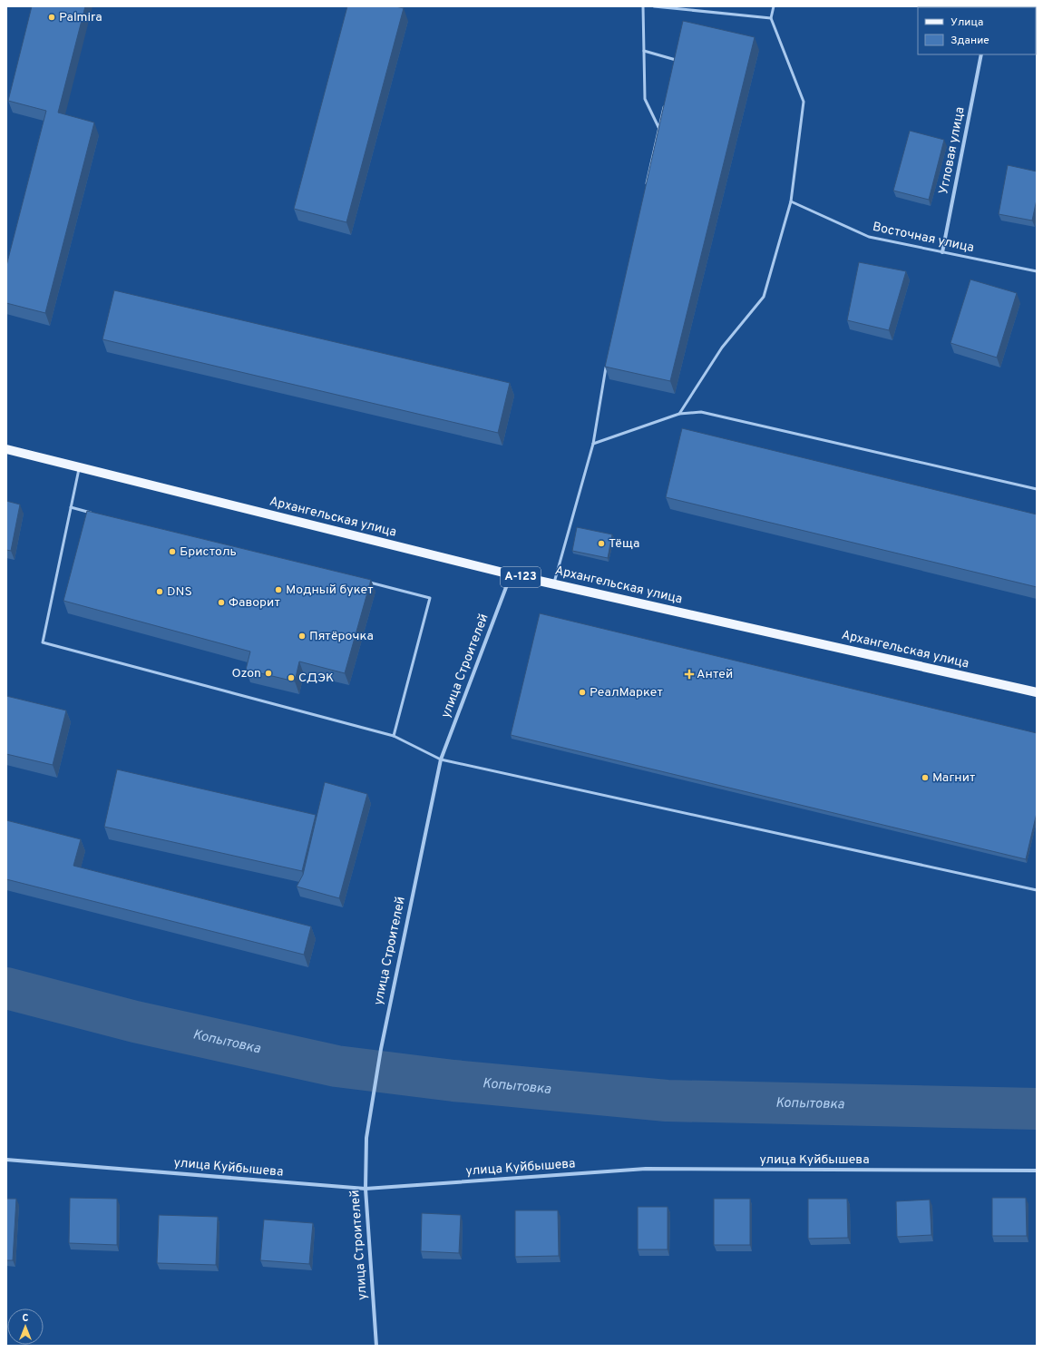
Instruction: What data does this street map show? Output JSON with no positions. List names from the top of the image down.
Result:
{
  "streets": {
    "main road": ["Архангельская улица", "А-123"],
    "street": ["Угловая улица", "улица Строителей", "улица Куйбышева"],
    "lane": ["Восточная улица"]
  },
  "crossings": [
    ["Угловая улица", "Восточная улица"],
    ["Архангельская улица", "улица Строителей"],
    ["улица Строителей", "улица Куйбышева"]
  ],
  "water": ["Копытовка"],
  "places": {
    "other": [
      "Palmira",
      "Тёща",
      "Бристоль",
      "Модный букет",
      "DNS",
      "Фаворит",
      "Пятёрочка",
      "Ozon",
      "СДЭК",
      "РеалМаркет",
      "Магнит"
    ],
    "health": ["Антей"]
  },
  "legend": ["Улица", "Здание"],
  "north": "top"
}
